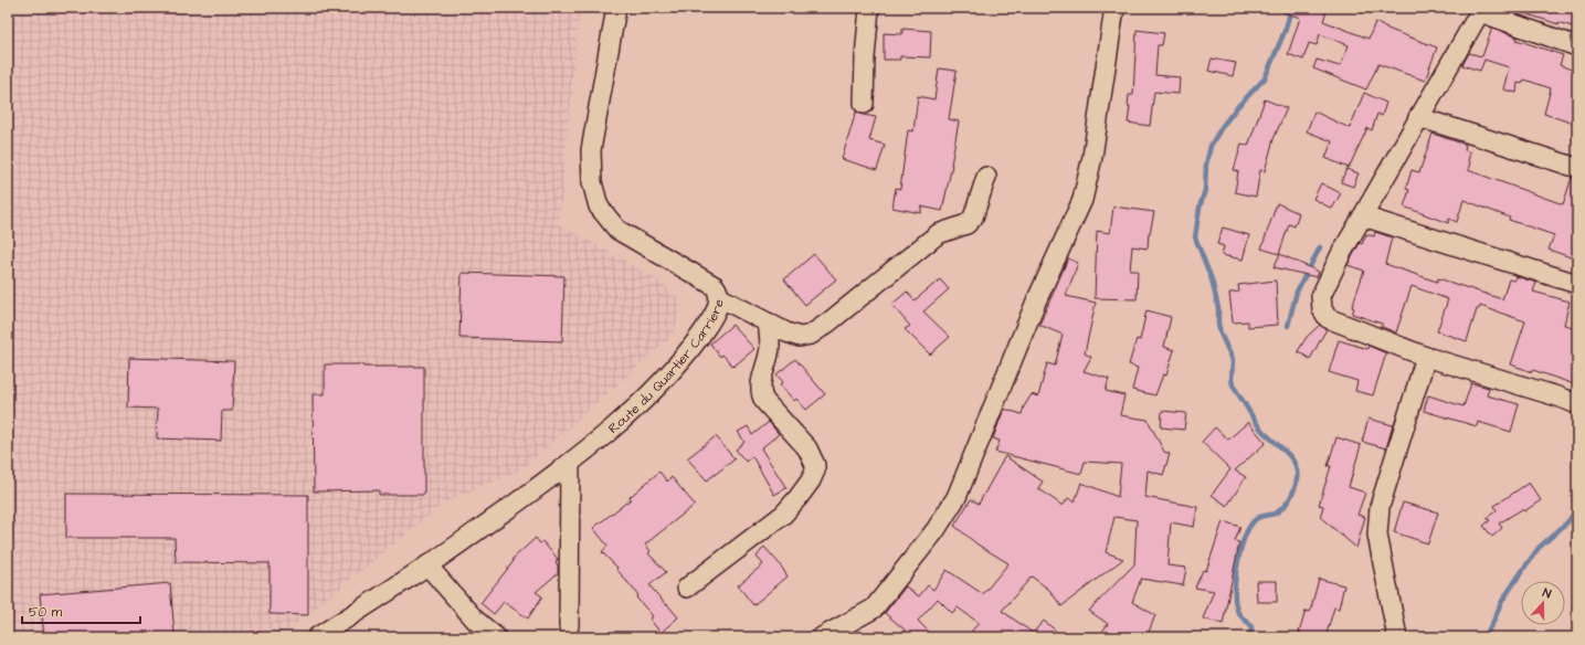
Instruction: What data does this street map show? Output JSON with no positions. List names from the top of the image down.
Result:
{
  "streets": {
    "street": ["Route du Quartier Carriere"]
  },
  "scale_bar": "50 m",
  "north": "top"
}
